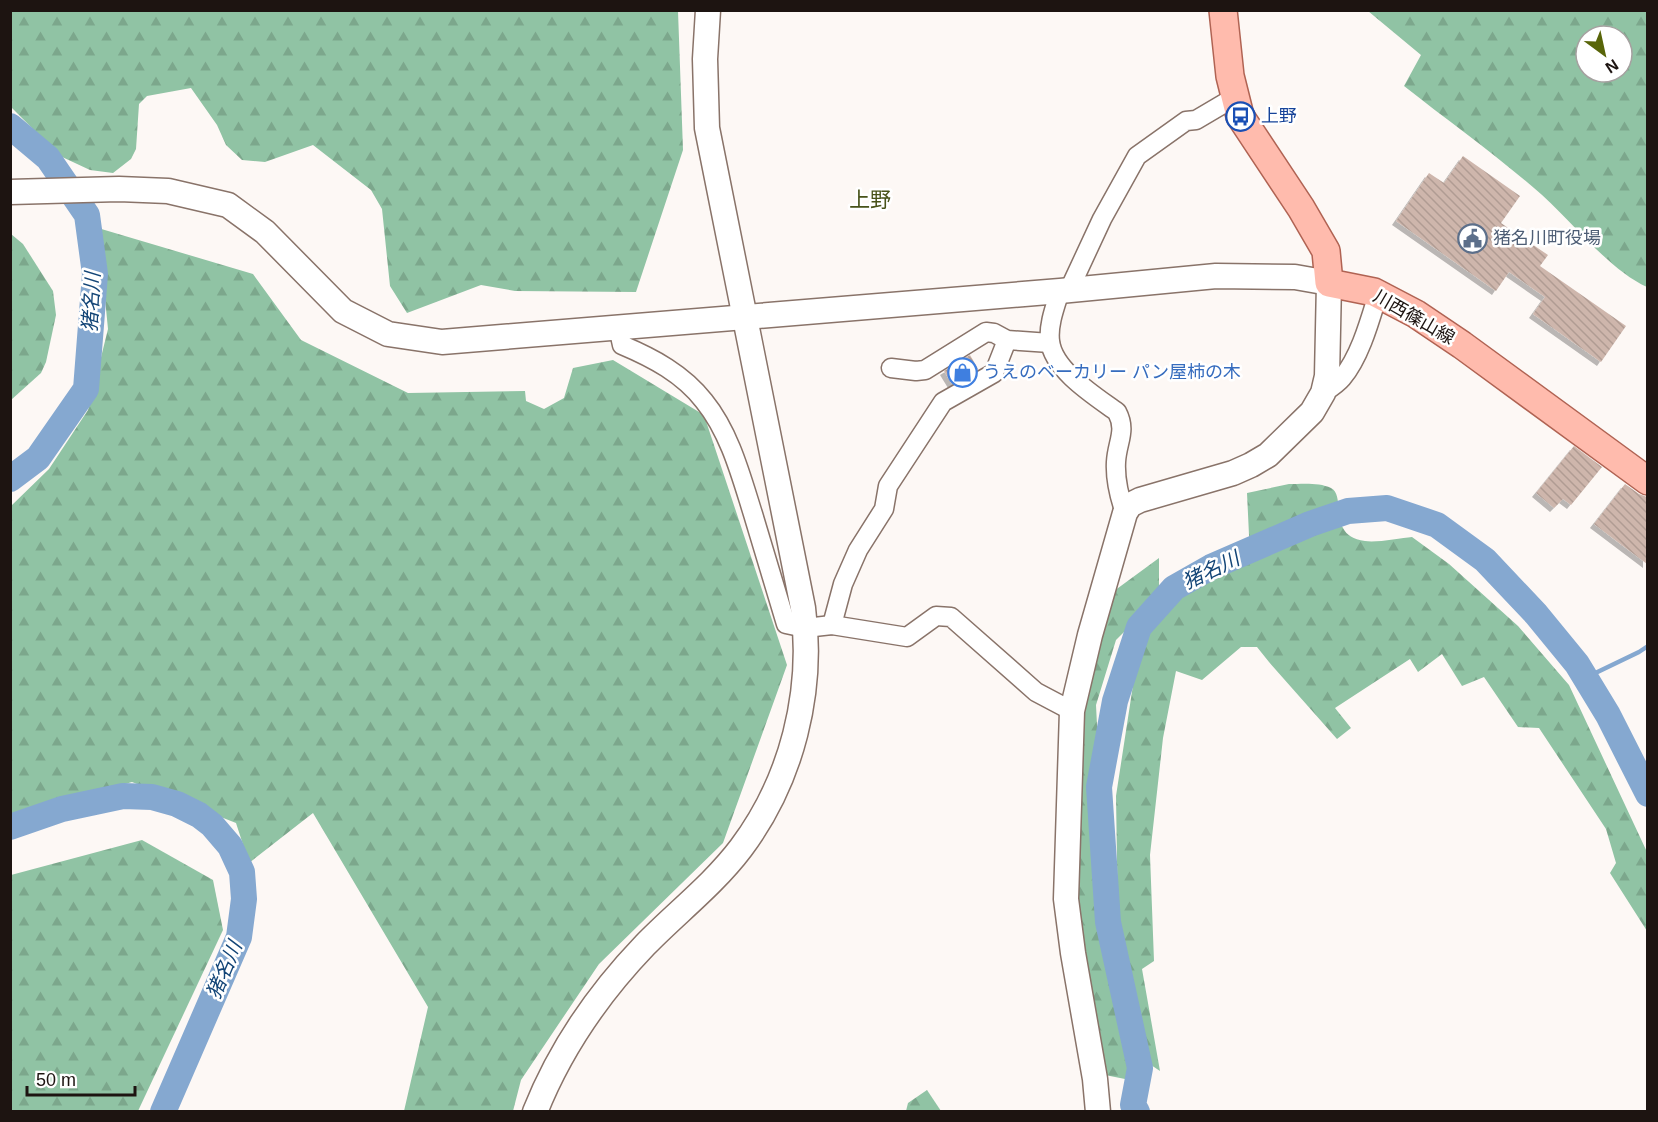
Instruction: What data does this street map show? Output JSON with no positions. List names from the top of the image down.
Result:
{
  "streets": {
    "main road": ["川西篠山線"]
  },
  "districts": ["上野"],
  "water": ["猪名川"],
  "places": {
    "bus stop": ["上野"],
    "public building": ["猪名川町役場"],
    "shop": ["うえのベーカリー パン屋柿の木"]
  },
  "scale_bar": "50 m",
  "north": "bottom right"
}
